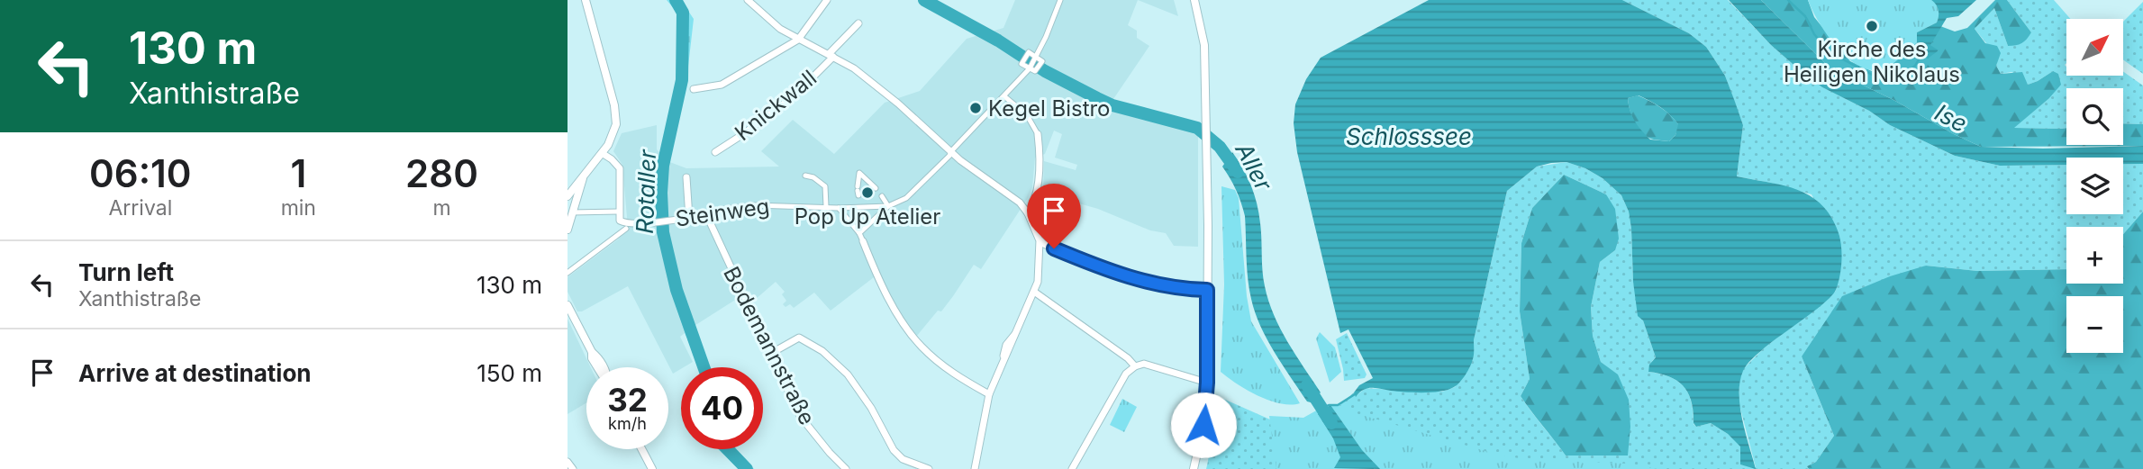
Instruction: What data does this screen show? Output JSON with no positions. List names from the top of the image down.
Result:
{
  "streets": {
    "street": ["Knickwall", "Steinweg", "Bodemannstraße"]
  },
  "crossings": [
    ["Steinweg", "Bodemannstraße"]
  ],
  "water": [
    "Ise",
    "Schlosssee",
    "Aller",
    "Rotaller"
  ],
  "places": ["Kirche des Heiligen Nikolaus", "Kegel Bistro", "Pop Up Atelier"],
  "north": "top right",
  "page": {
    "turn": ["130 m", "Xanthistraße"],
    "map_buttons": ["+", "−"],
    "eta": [
      "06:10",
      "Arrival",
      "1",
      "min",
      "280",
      "m"
    ],
    "list": [
      {
        "name": "Turn left",
        "note": "Xanthistraße",
        "value": "130 m"
      },
      {
        "name": "Arrive at destination",
        "value": "150 m"
      }
    ],
    "speed": "32 km/h",
    "limit": "40"
  }
}
